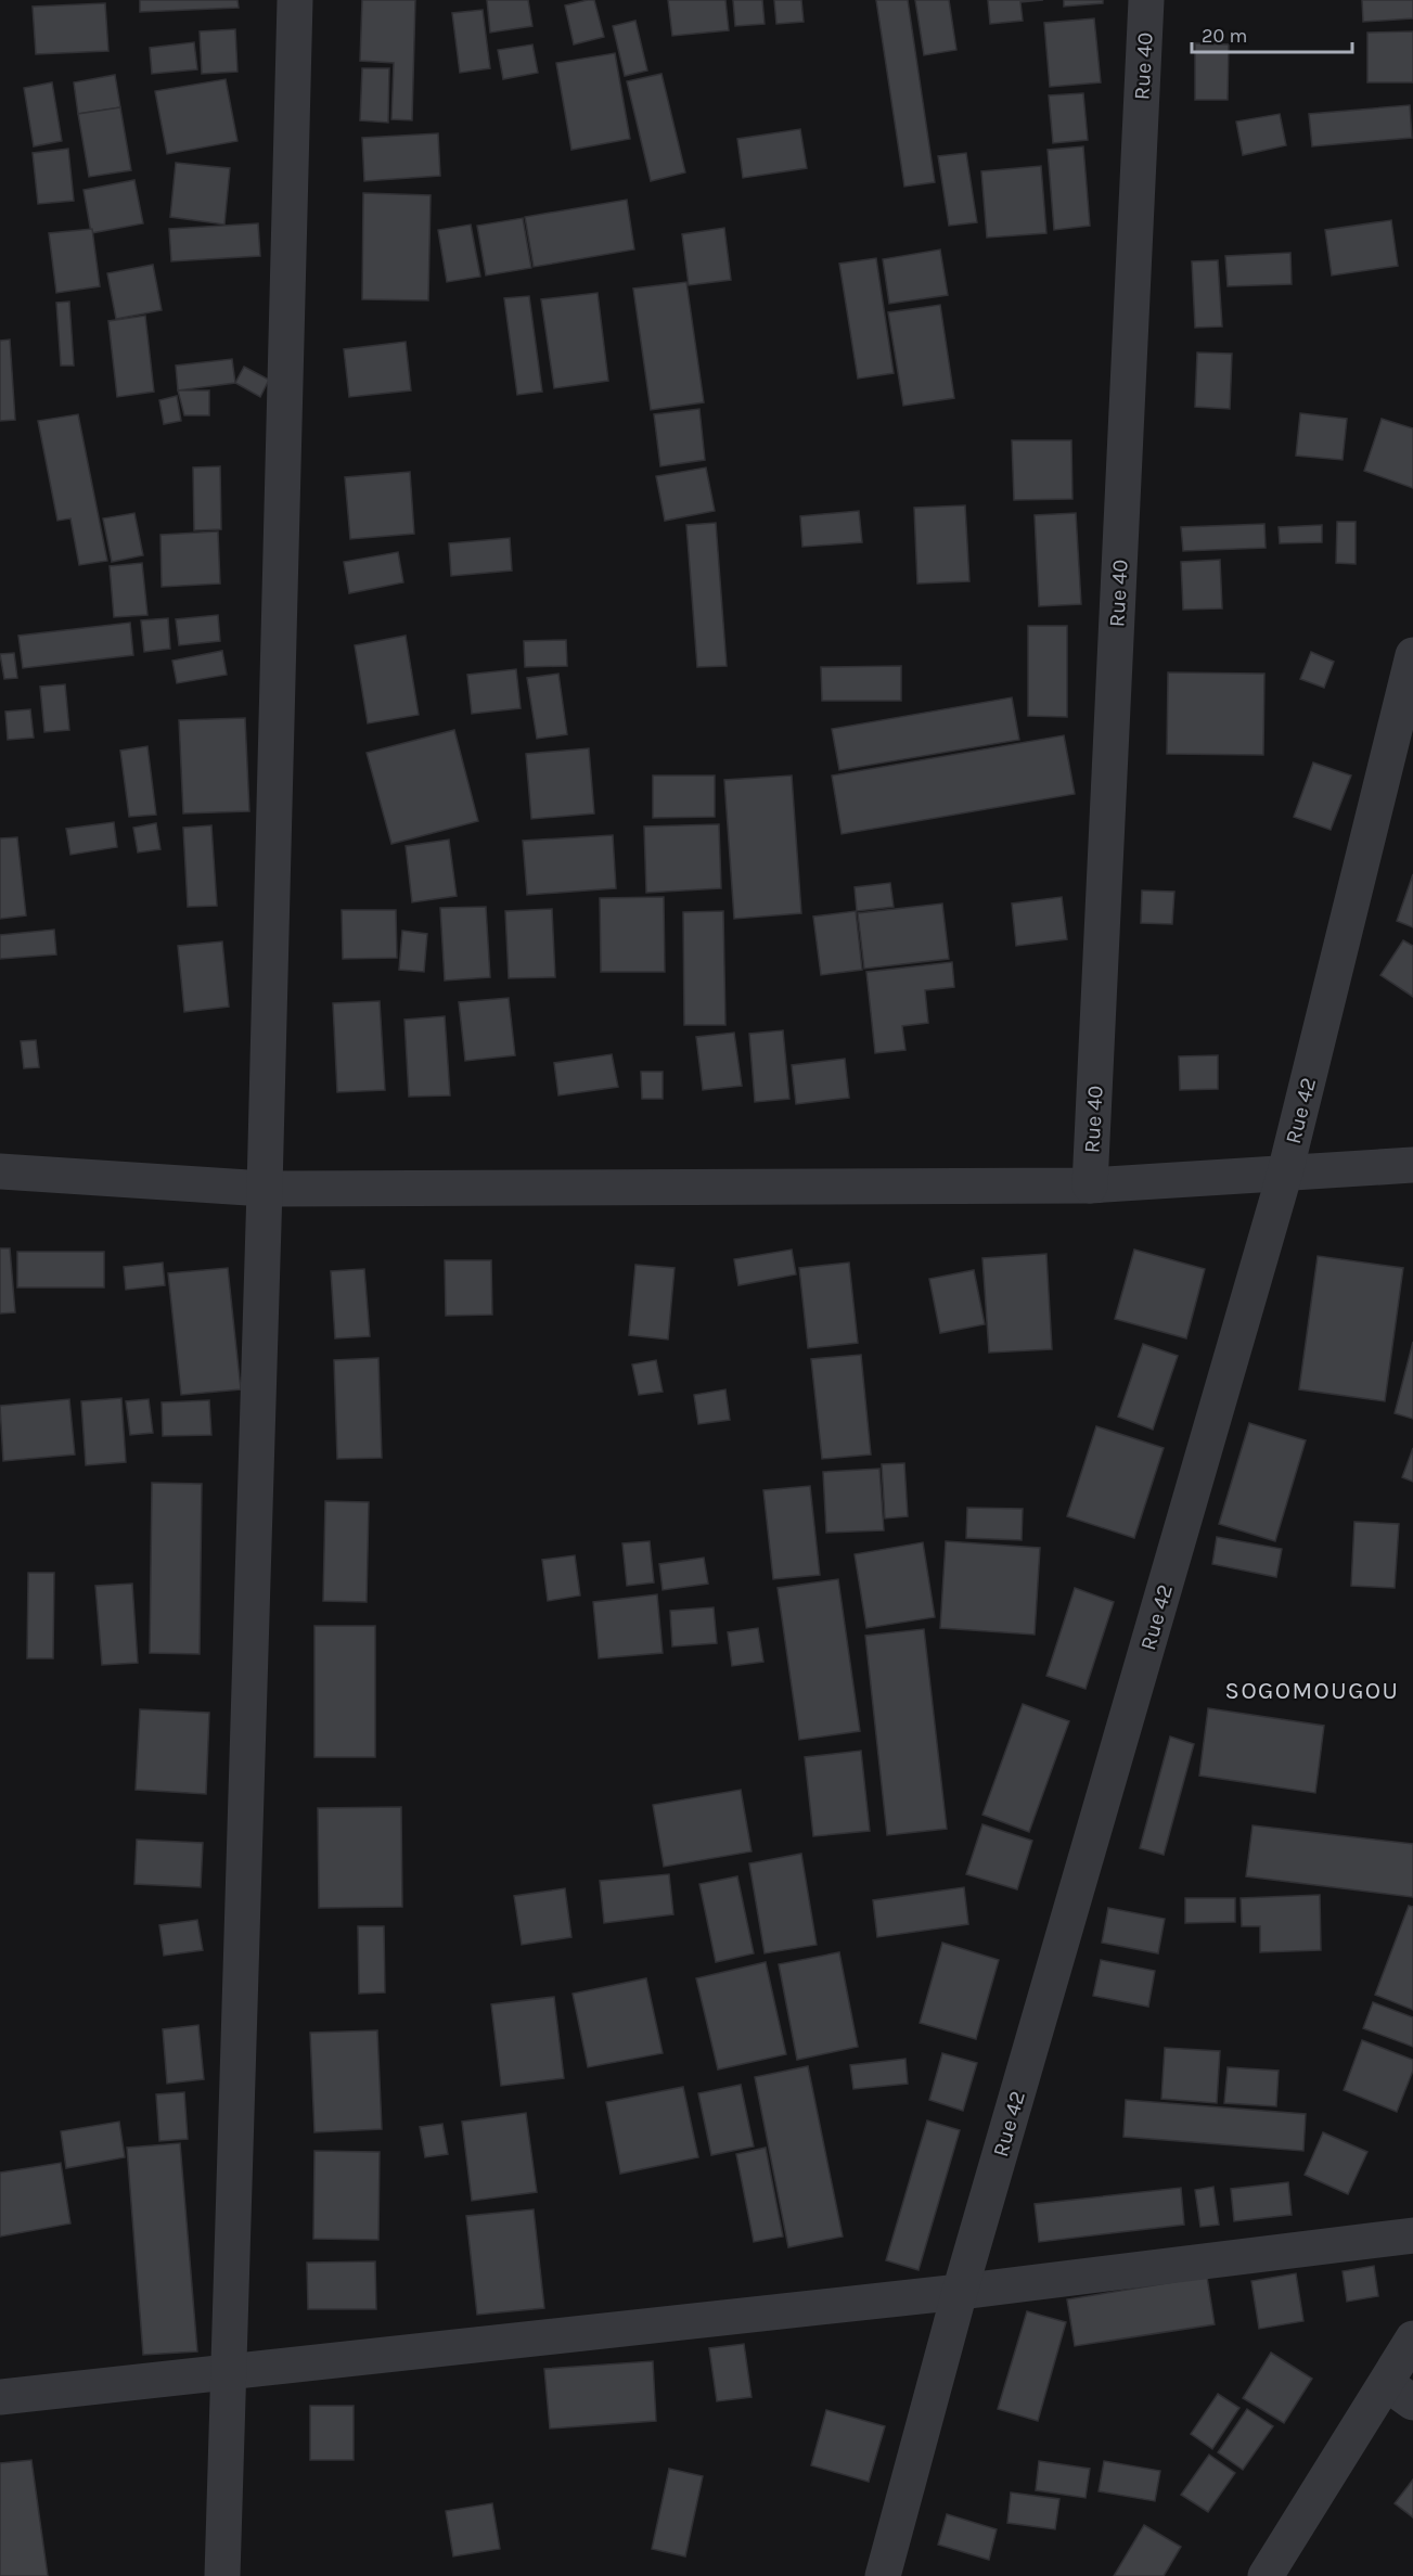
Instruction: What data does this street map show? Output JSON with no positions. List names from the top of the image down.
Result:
{
  "streets": {
    "street": ["Rue 40", "Rue 42"]
  },
  "districts": ["SOGOMOUGOU"],
  "scale_bar": "20 m"
}
